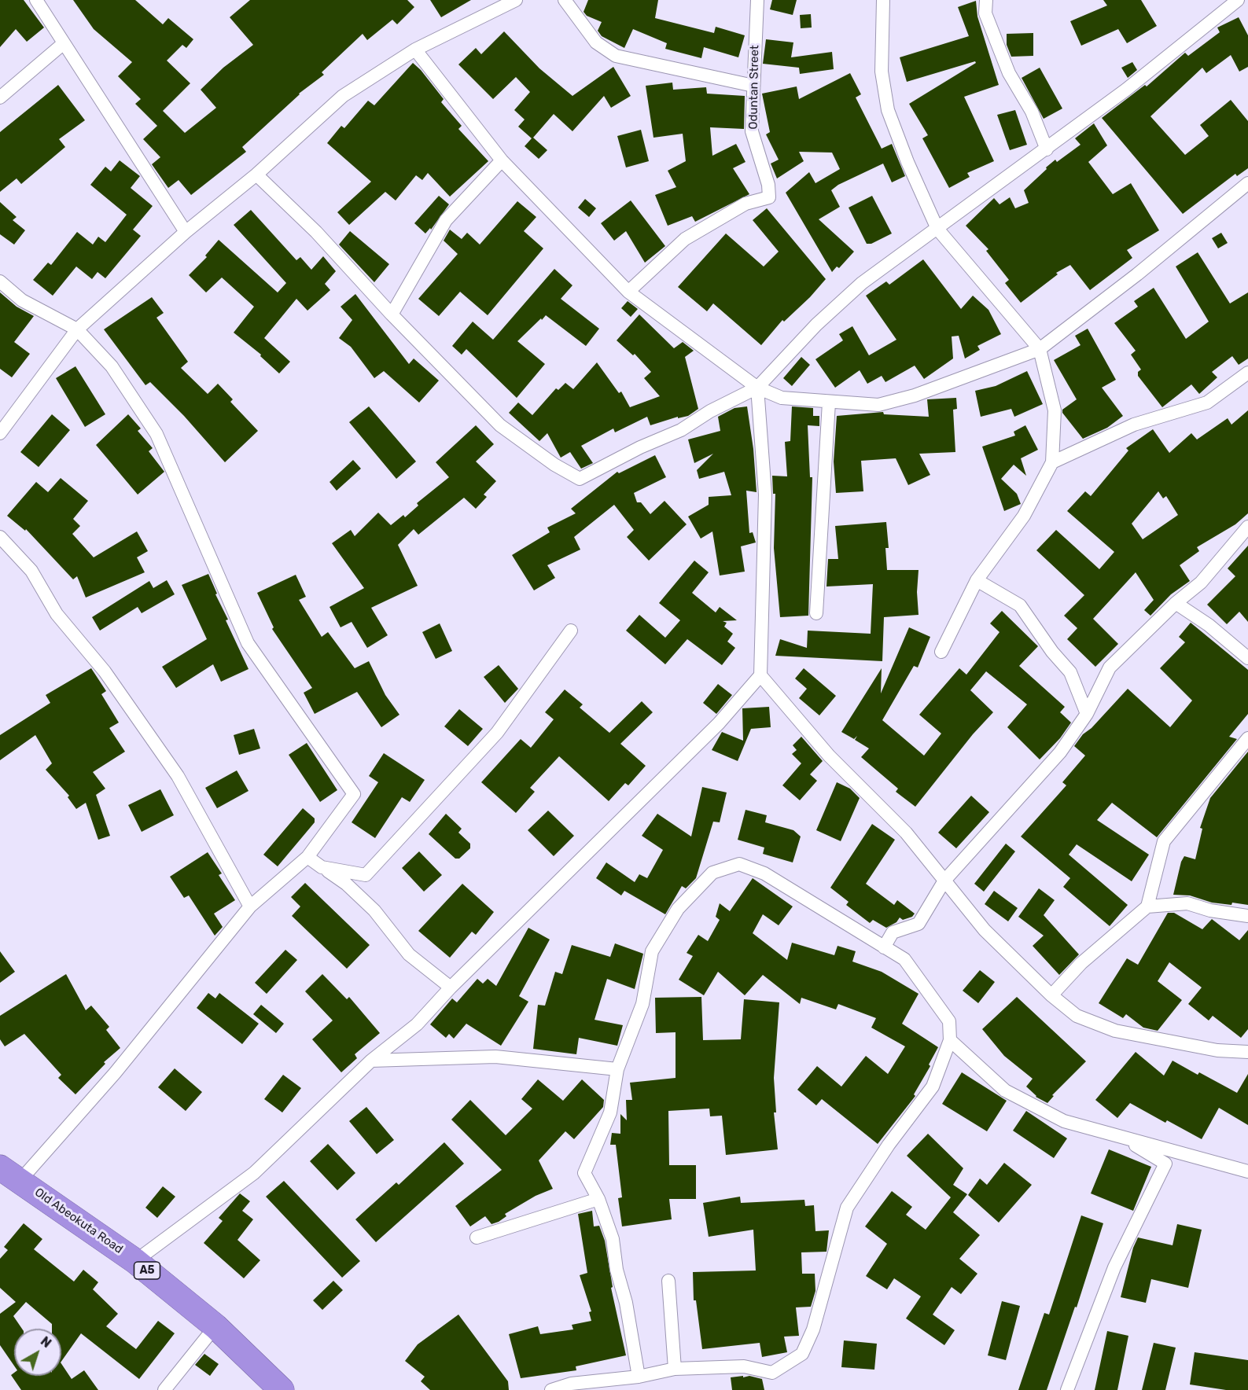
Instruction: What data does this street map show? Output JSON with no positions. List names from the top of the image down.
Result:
{
  "streets": {
    "highway": ["Old Abeokuta Road", "A5"],
    "street": ["Oduntan Street"]
  },
  "north": "top right"
}
